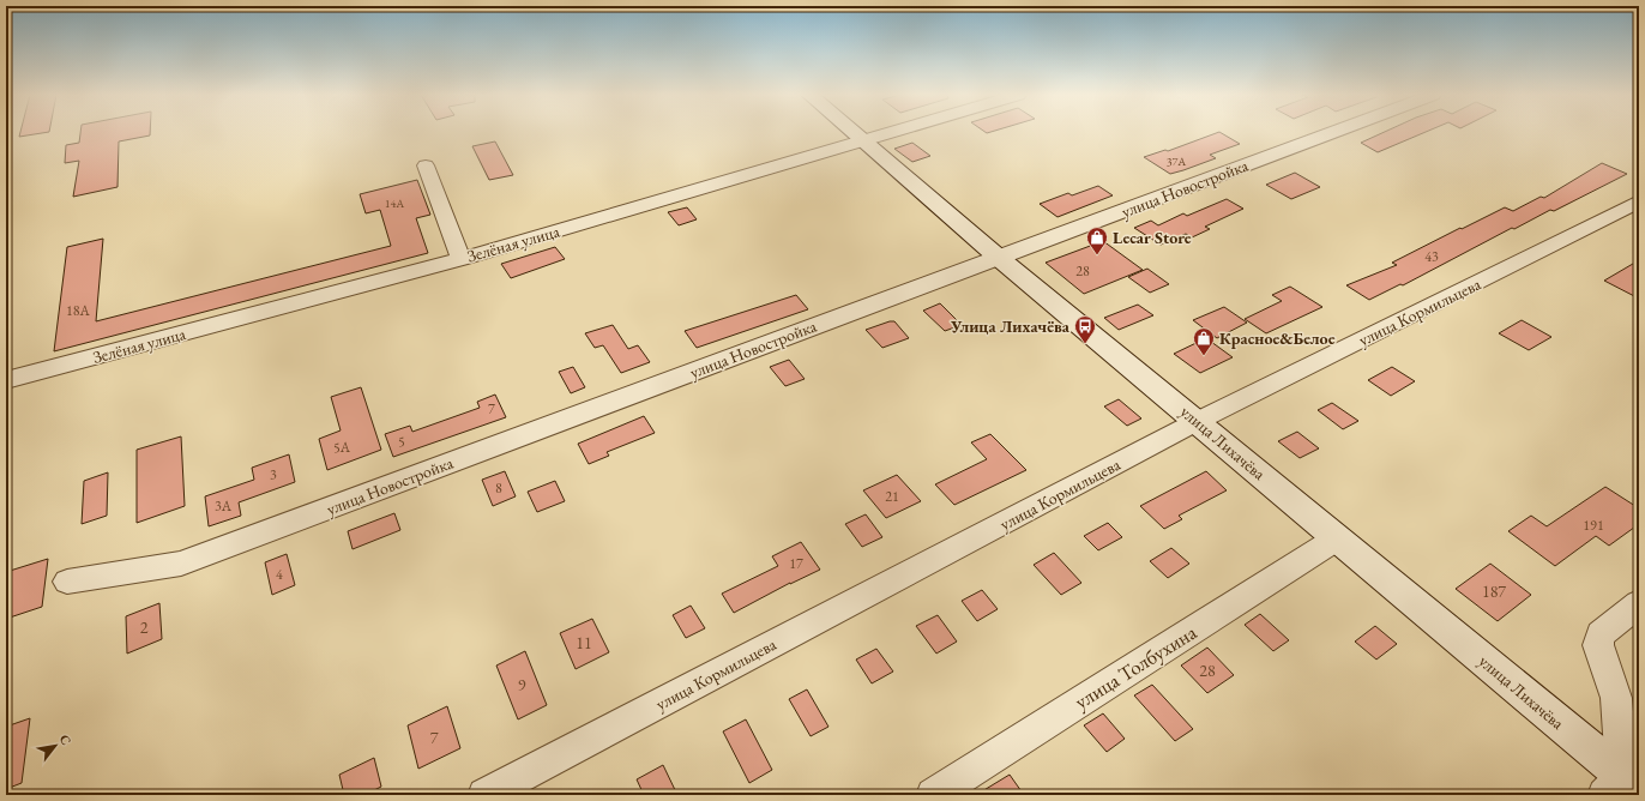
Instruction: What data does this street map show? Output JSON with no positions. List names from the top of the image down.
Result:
{
  "streets": {
    "main road": ["улица Лихачёва"],
    "street": [
      "улица Новостройка",
      "Зелёная улица",
      "улица Кормильцева",
      "улица Толбухина"
    ]
  },
  "crossings": [
    ["улица Новостройка", "улица Лихачёва"],
    ["Зелёная улица", "улица Лихачёва"],
    ["улица Кормильцева", "улица Лихачёва"],
    ["улица Лихачёва", "улица Толбухина"]
  ],
  "places": {
    "shop": ["Lecar Store", "Красное&Белое"],
    "bus stop": ["Улица Лихачёва"]
  },
  "house_numbers": [
    "37А",
    "14А",
    "43",
    "28",
    "18А",
    "7",
    "5",
    "5А",
    "3",
    "8",
    "21",
    "3А",
    "191",
    "17",
    "4",
    "187",
    "2",
    "11",
    "28",
    "9",
    "7"
  ],
  "north": "top right"
}
